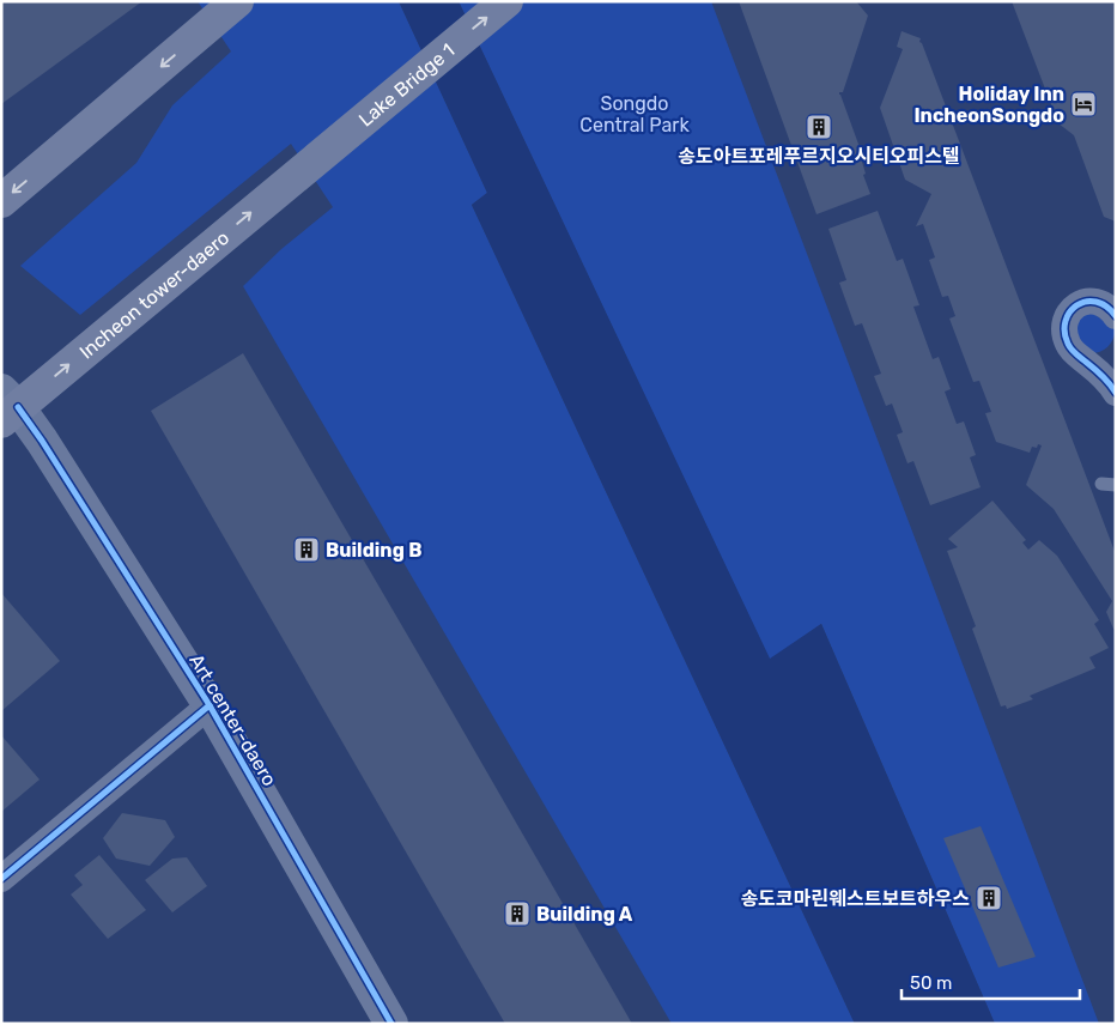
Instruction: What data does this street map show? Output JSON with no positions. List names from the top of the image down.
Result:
{
  "streets": {
    "main road": ["Lake Bridge 1", "Incheon tower-daero"],
    "street": ["Art center-daero"]
  },
  "crossings": [
    ["Lake Bridge 1", "Incheon tower-daero"],
    ["Incheon tower-daero", "Art center-daero"]
  ],
  "one_way": ["Lake Bridge 1"],
  "parks": ["Songdo Central Park"],
  "places": {
    "hotel": ["Holiday Inn IncheonSongdo"],
    "building": [
      "송도아트포레푸르지오시티오피스텔",
      "Building B",
      "송도코마린웨스트보트하우스",
      "Building A"
    ]
  },
  "scale_bar": "50 m"
}
